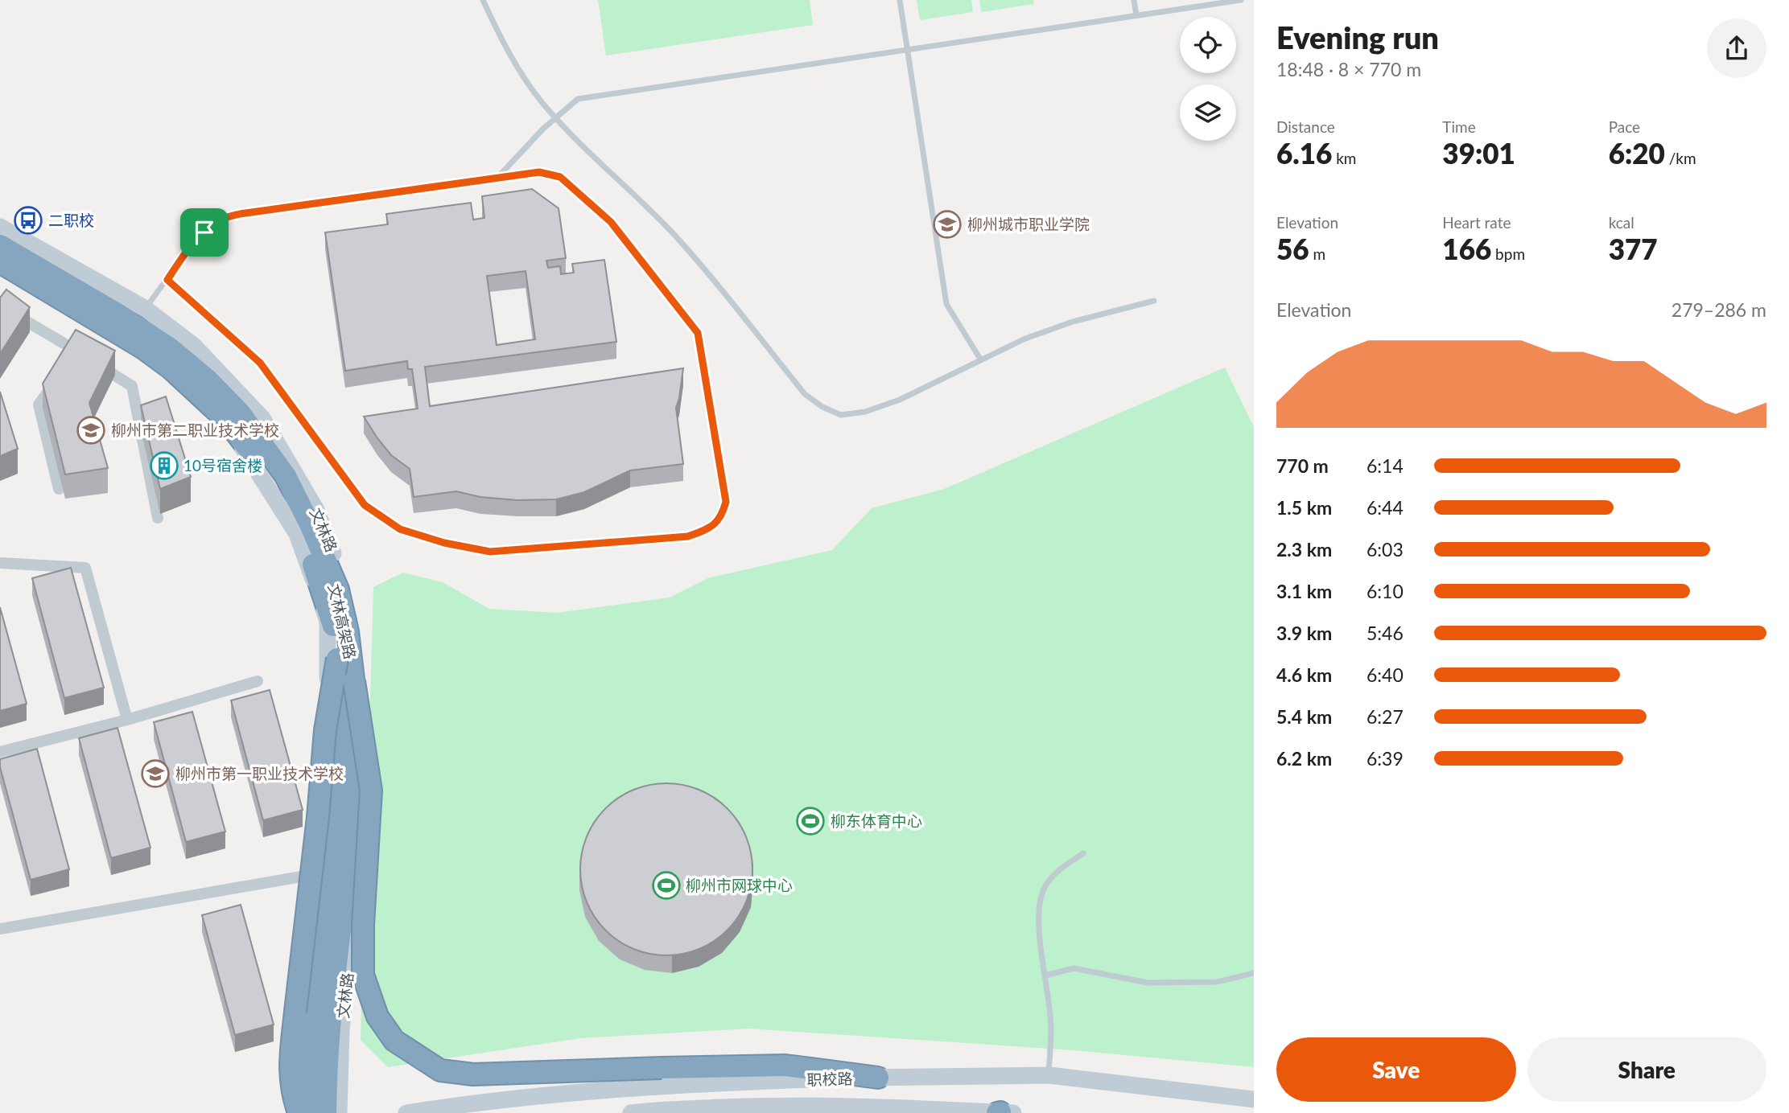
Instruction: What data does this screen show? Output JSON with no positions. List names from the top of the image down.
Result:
{
  "streets": {
    "highway": ["文林高架路"],
    "main road": ["文林路", "职校路"]
  },
  "places": {
    "bus stop": ["二职校"],
    "school or university": ["柳州城市职业学院", "柳州市第二职业技术学校", "柳州市第一职业技术学校"],
    "building": ["10号宿舍楼"],
    "sports": ["柳东体育中心", "柳州市网球中心"]
  },
  "page": {
    "heading": ["Evening run", "18:48 · 8 × 770 m"],
    "stats": [
      ["Distance", "6.16 km"],
      ["Time", "39:01"],
      ["Pace", "6:20 /km"],
      ["Elevation", "56 m"],
      ["Heart rate", "166 bpm"],
      ["kcal", "377"]
    ],
    "chart": ["Elevation", "279–286 m"],
    "list": [
      {
        "name": "770 m",
        "note": "6:14"
      },
      {
        "name": "1.5 km",
        "note": "6:44"
      },
      {
        "name": "2.3 km",
        "note": "6:03"
      },
      {
        "name": "3.1 km",
        "note": "6:10"
      },
      {
        "name": "3.9 km",
        "note": "5:46"
      },
      {
        "name": "4.6 km",
        "note": "6:40"
      },
      {
        "name": "5.4 km",
        "note": "6:27"
      },
      {
        "name": "6.2 km",
        "note": "6:39"
      }
    ],
    "buttons": ["Save", "Share"]
  }
}
